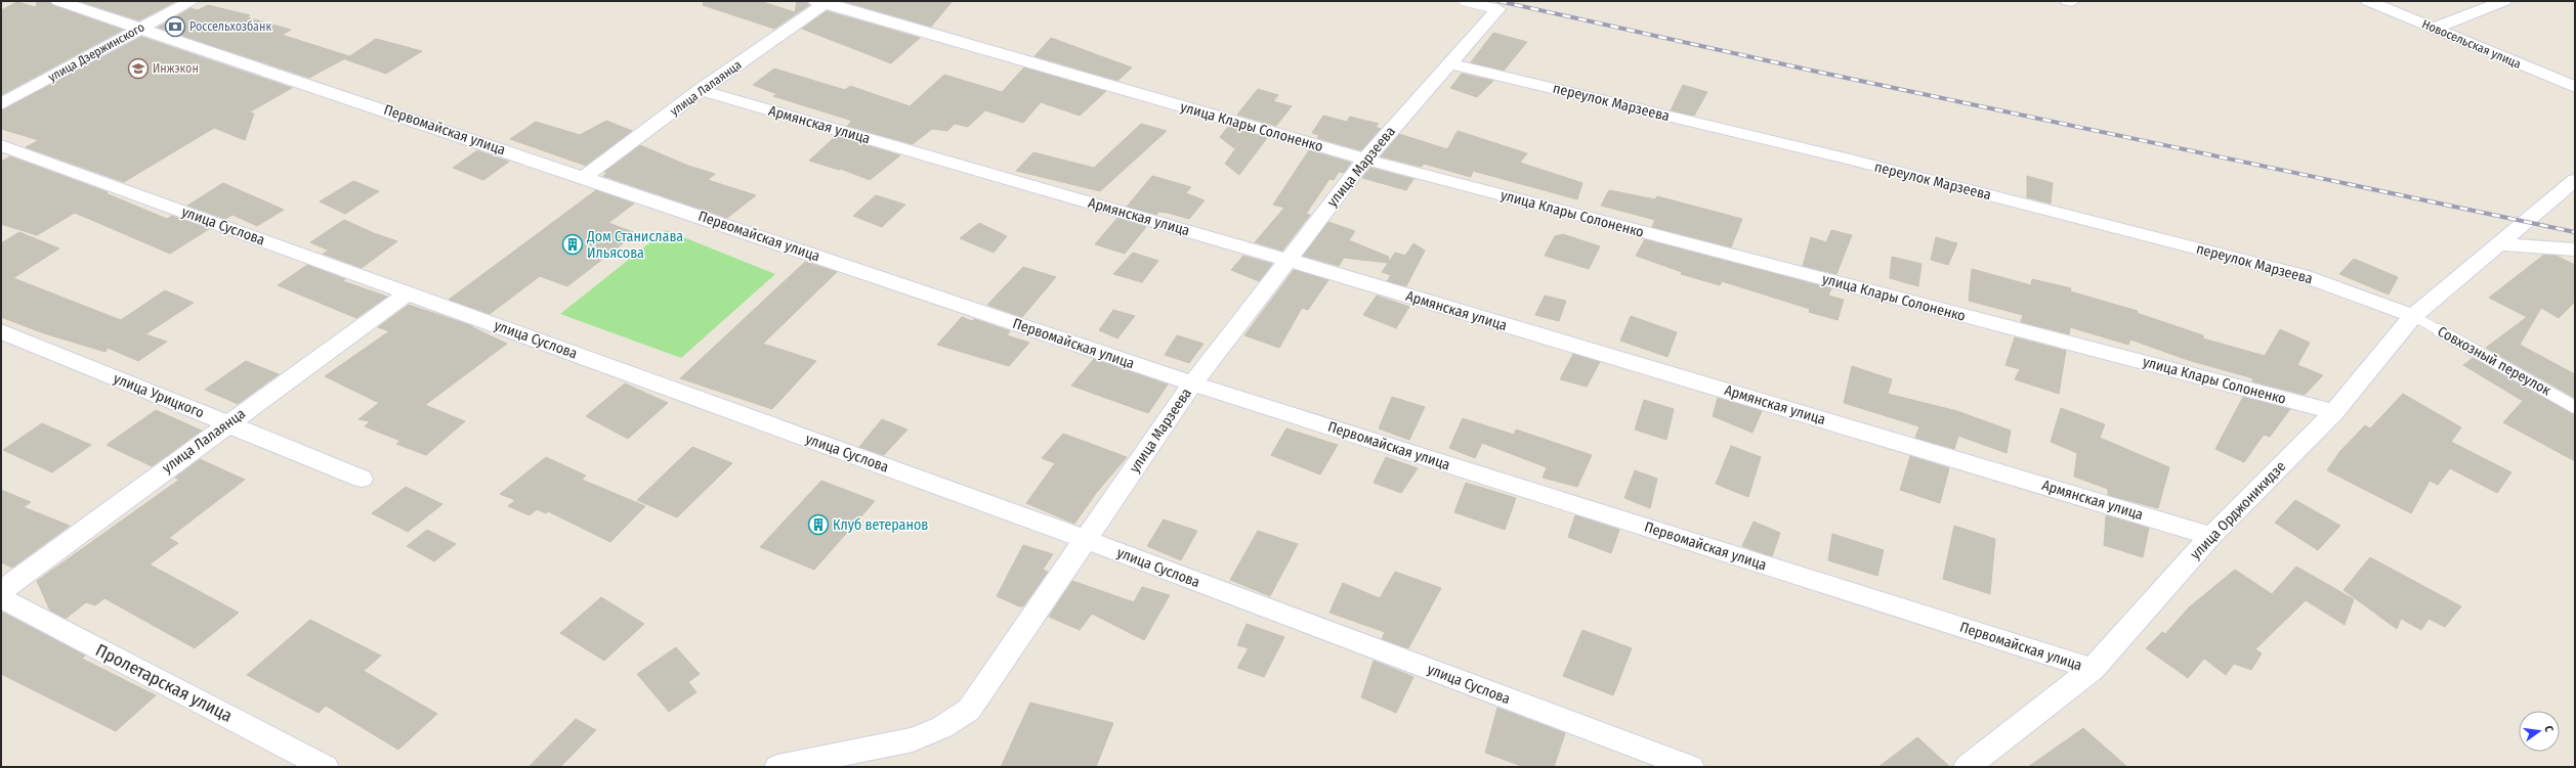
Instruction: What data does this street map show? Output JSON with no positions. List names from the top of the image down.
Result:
{
  "streets": {
    "street": [
      "Новосельская улица",
      "улица Дзержинского",
      "улица Лалаянца",
      "переулок Марзеева",
      "Армянская улица",
      "улица Клары Солоненко",
      "Первомайская улица",
      "улица Марзеева",
      "улица Суслова",
      "улица Урицкого",
      "улица Орджоникидзе",
      "Пролетарская улица"
    ],
    "lane": ["Совхозный переулок"]
  },
  "crossings": [
    ["улица Дзержинского", "Первомайская улица"],
    ["улица Лалаянца", "Армянская улица"],
    ["улица Лалаянца", "улица Клары Солоненко"],
    ["улица Лалаянца", "Первомайская улица"],
    ["улица Лалаянца", "улица Суслова"],
    ["улица Лалаянца", "улица Урицкого"],
    ["переулок Марзеева", "улица Марзеева"],
    ["переулок Марзеева", "Совхозный переулок"],
    ["переулок Марзеева", "улица Орджоникидзе"],
    ["Армянская улица", "улица Марзеева"],
    ["Армянская улица", "улица Орджоникидзе"],
    ["улица Клары Солоненко", "улица Марзеева"],
    ["улица Клары Солоненко", "улица Орджоникидзе"],
    ["Первомайская улица", "улица Марзеева"],
    ["Первомайская улица", "улица Орджоникидзе"],
    ["улица Марзеева", "улица Суслова"],
    ["Совхозный переулок", "улица Орджоникидзе"]
  ],
  "places": {
    "bank": ["Россельхозбанк"],
    "school or university": ["Инжэкон"],
    "building": ["Дом Станислава Ильясова", "Клуб ветеранов"]
  },
  "north": "right"
}
